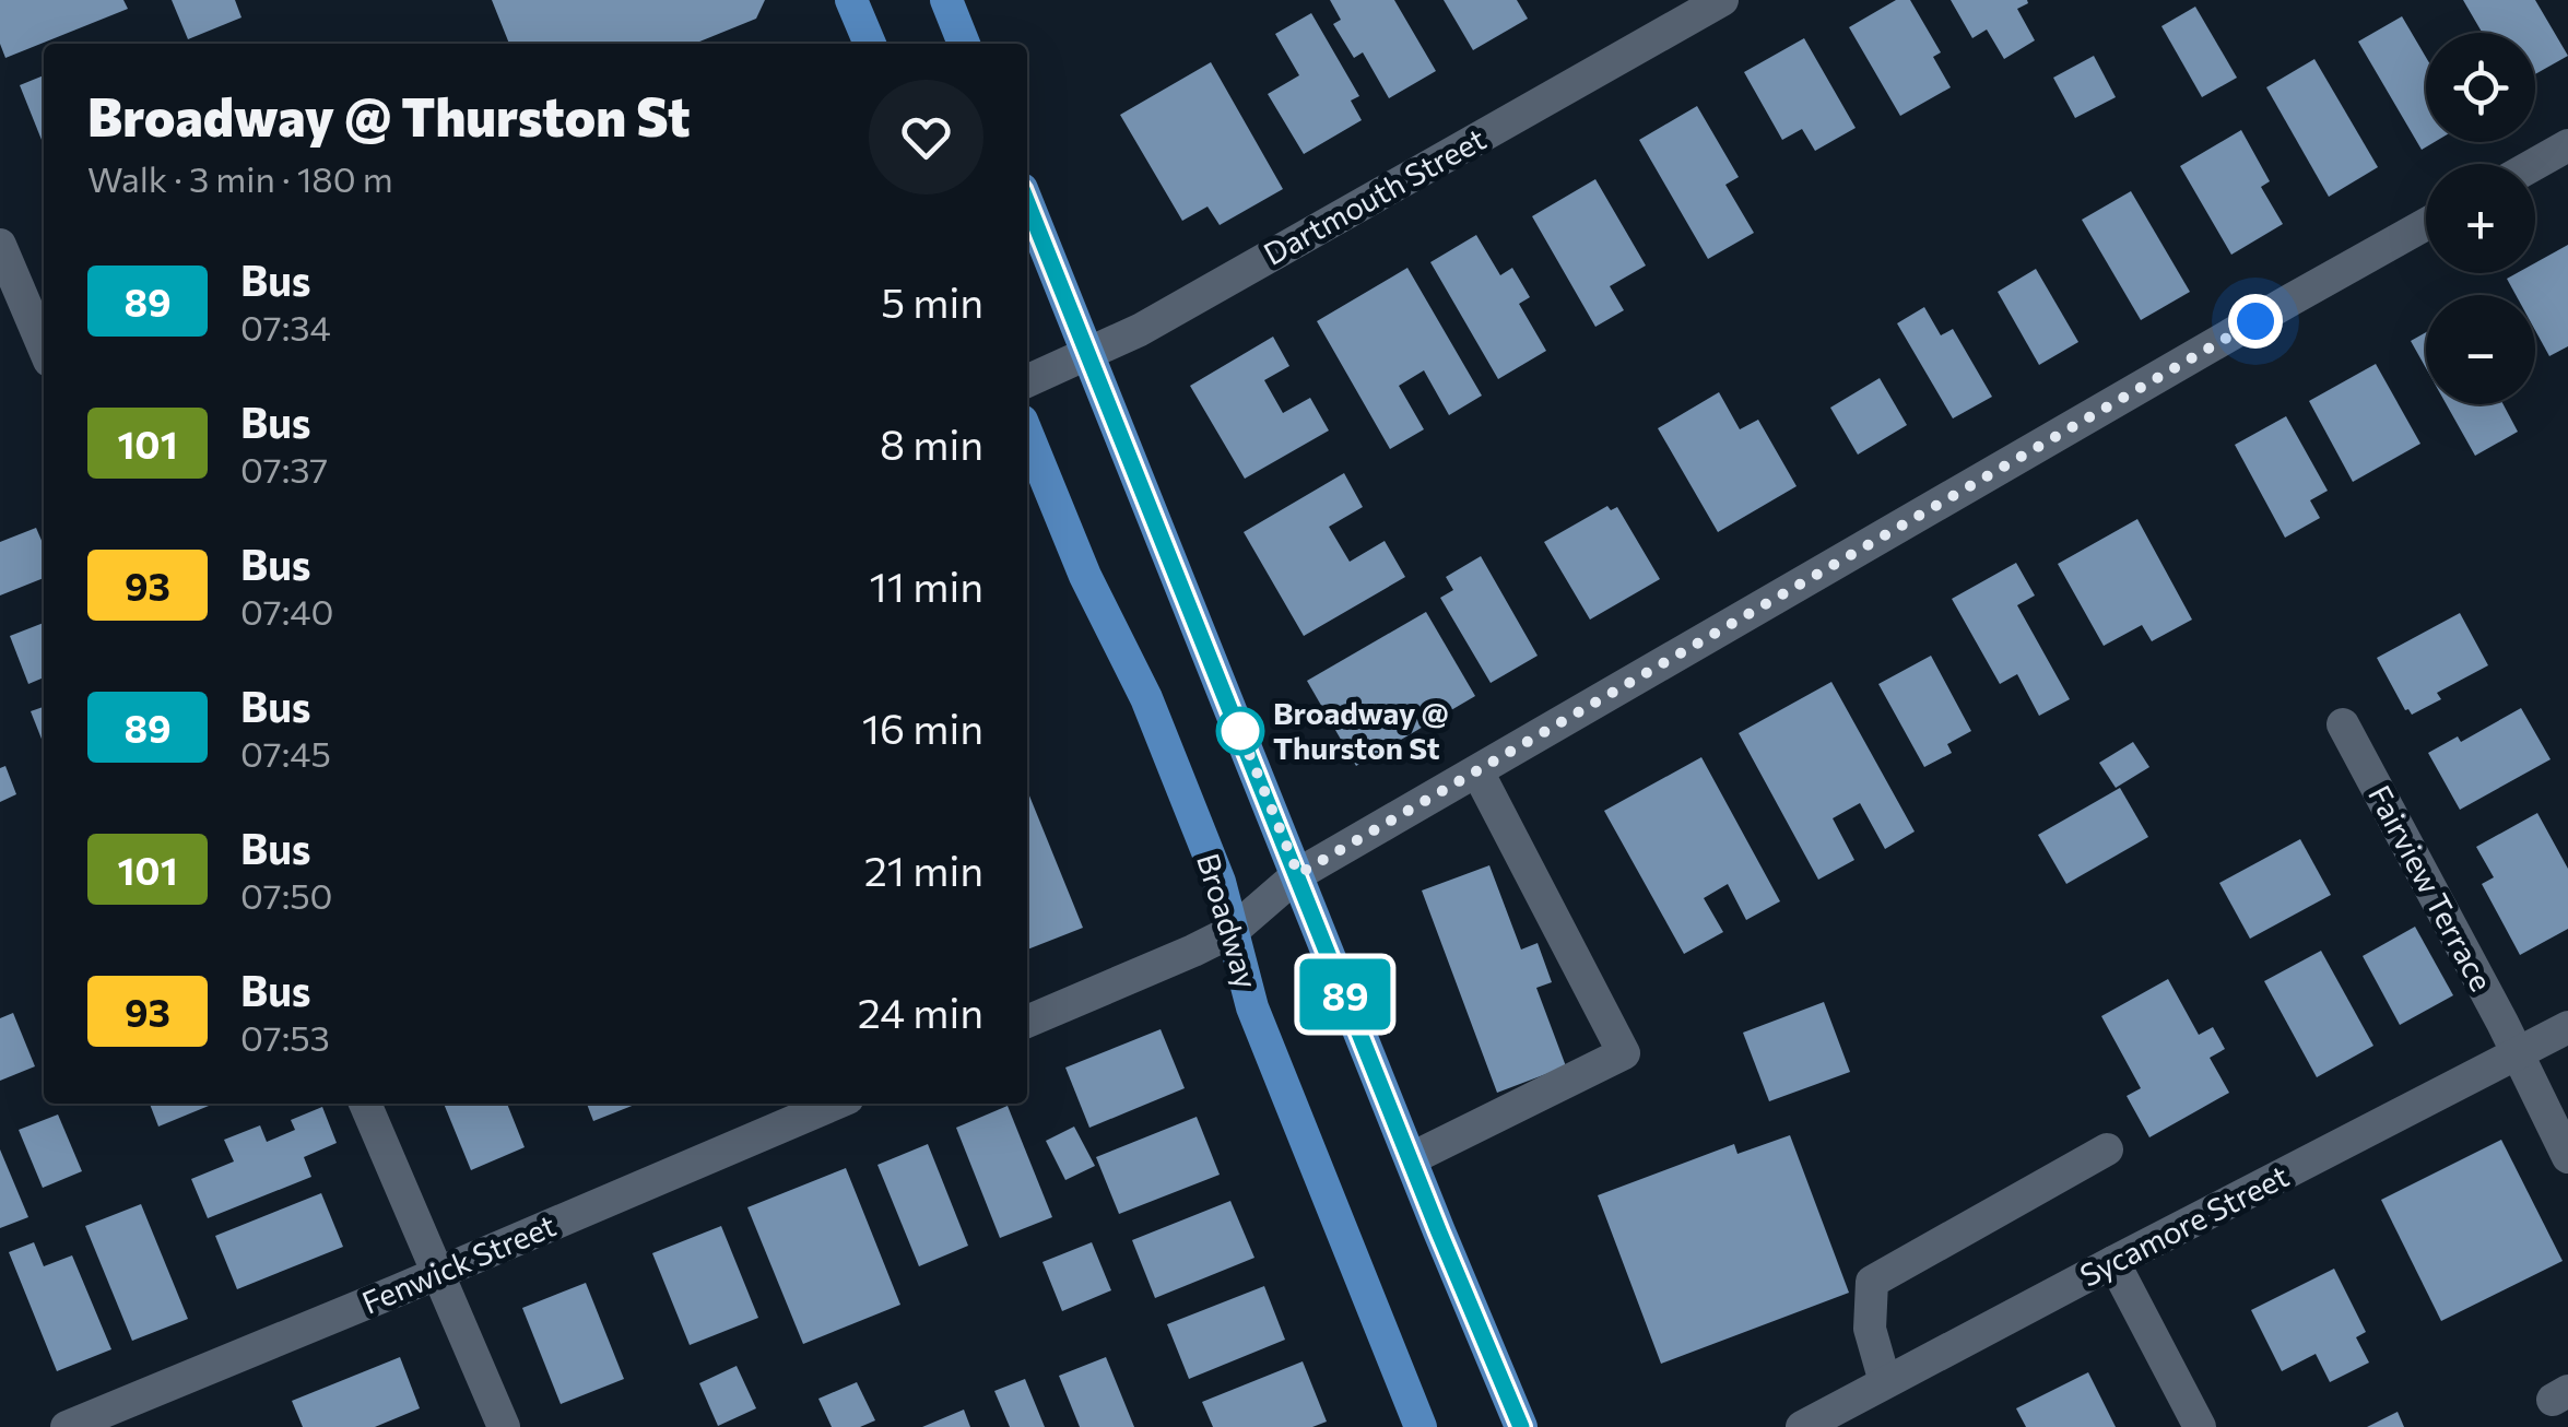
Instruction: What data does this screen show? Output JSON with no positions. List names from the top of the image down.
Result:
{
  "streets": {
    "main road": ["Broadway"],
    "street": [
      "Dartmouth Street",
      "Fairview Terrace",
      "Sycamore Street",
      "Fenwick Street"
    ]
  },
  "crossings": [
    ["Fairview Terrace", "Sycamore Street"]
  ],
  "places": ["Broadway @ Thurston St"],
  "lines": ["bus line 89"],
  "page": {
    "on_map": "89",
    "map_buttons": ["+", "−"],
    "heading": ["Broadway @ Thurston St", "Walk · 3 min · 180 m"],
    "list": [
      {
        "mark": "89",
        "name": "Bus",
        "note": "07:34",
        "value": "5 min"
      },
      {
        "mark": "101",
        "name": "Bus",
        "note": "07:37",
        "value": "8 min"
      },
      {
        "mark": "93",
        "name": "Bus",
        "note": "07:40",
        "value": "11 min"
      },
      {
        "mark": "89",
        "name": "Bus",
        "note": "07:45",
        "value": "16 min"
      },
      {
        "mark": "101",
        "name": "Bus",
        "note": "07:50",
        "value": "21 min"
      },
      {
        "mark": "93",
        "name": "Bus",
        "note": "07:53",
        "value": "24 min"
      }
    ]
  }
}
